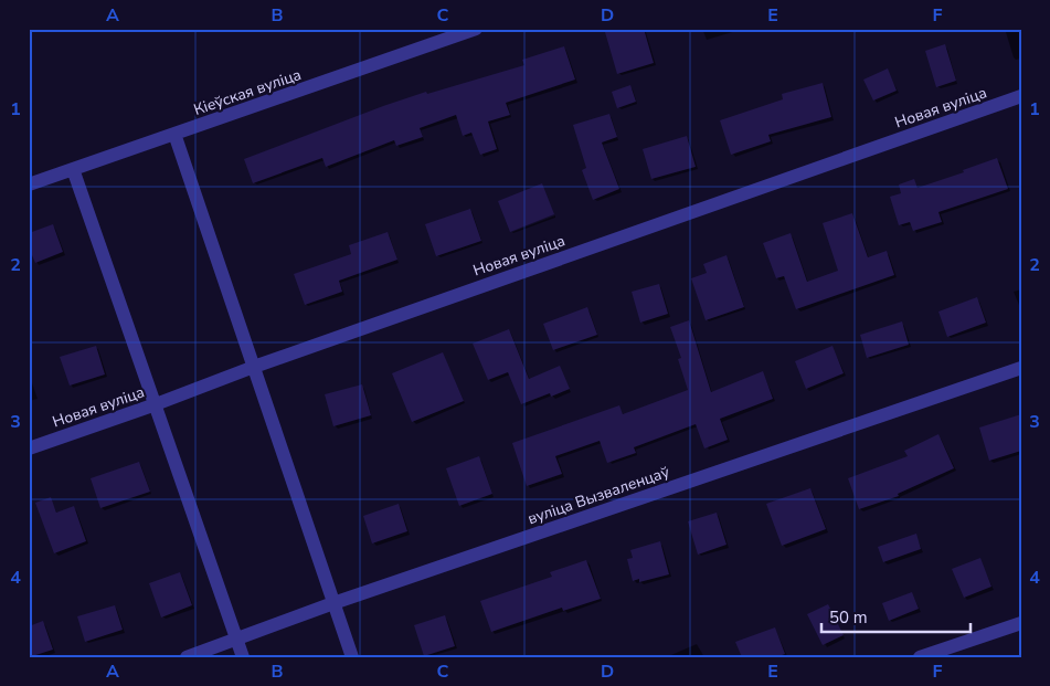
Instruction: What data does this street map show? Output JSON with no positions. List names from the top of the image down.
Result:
{
  "streets": {
    "street": ["Кіеўская вуліца", "Новая вуліца", "вуліца Вызваленцаў"]
  },
  "scale_bar": "50 m",
  "grid": {
    "columns": [
      "A",
      "B",
      "C",
      "D",
      "E",
      "F"
    ],
    "rows": [
      "1",
      "2",
      "3",
      "4"
    ]
  }
}
